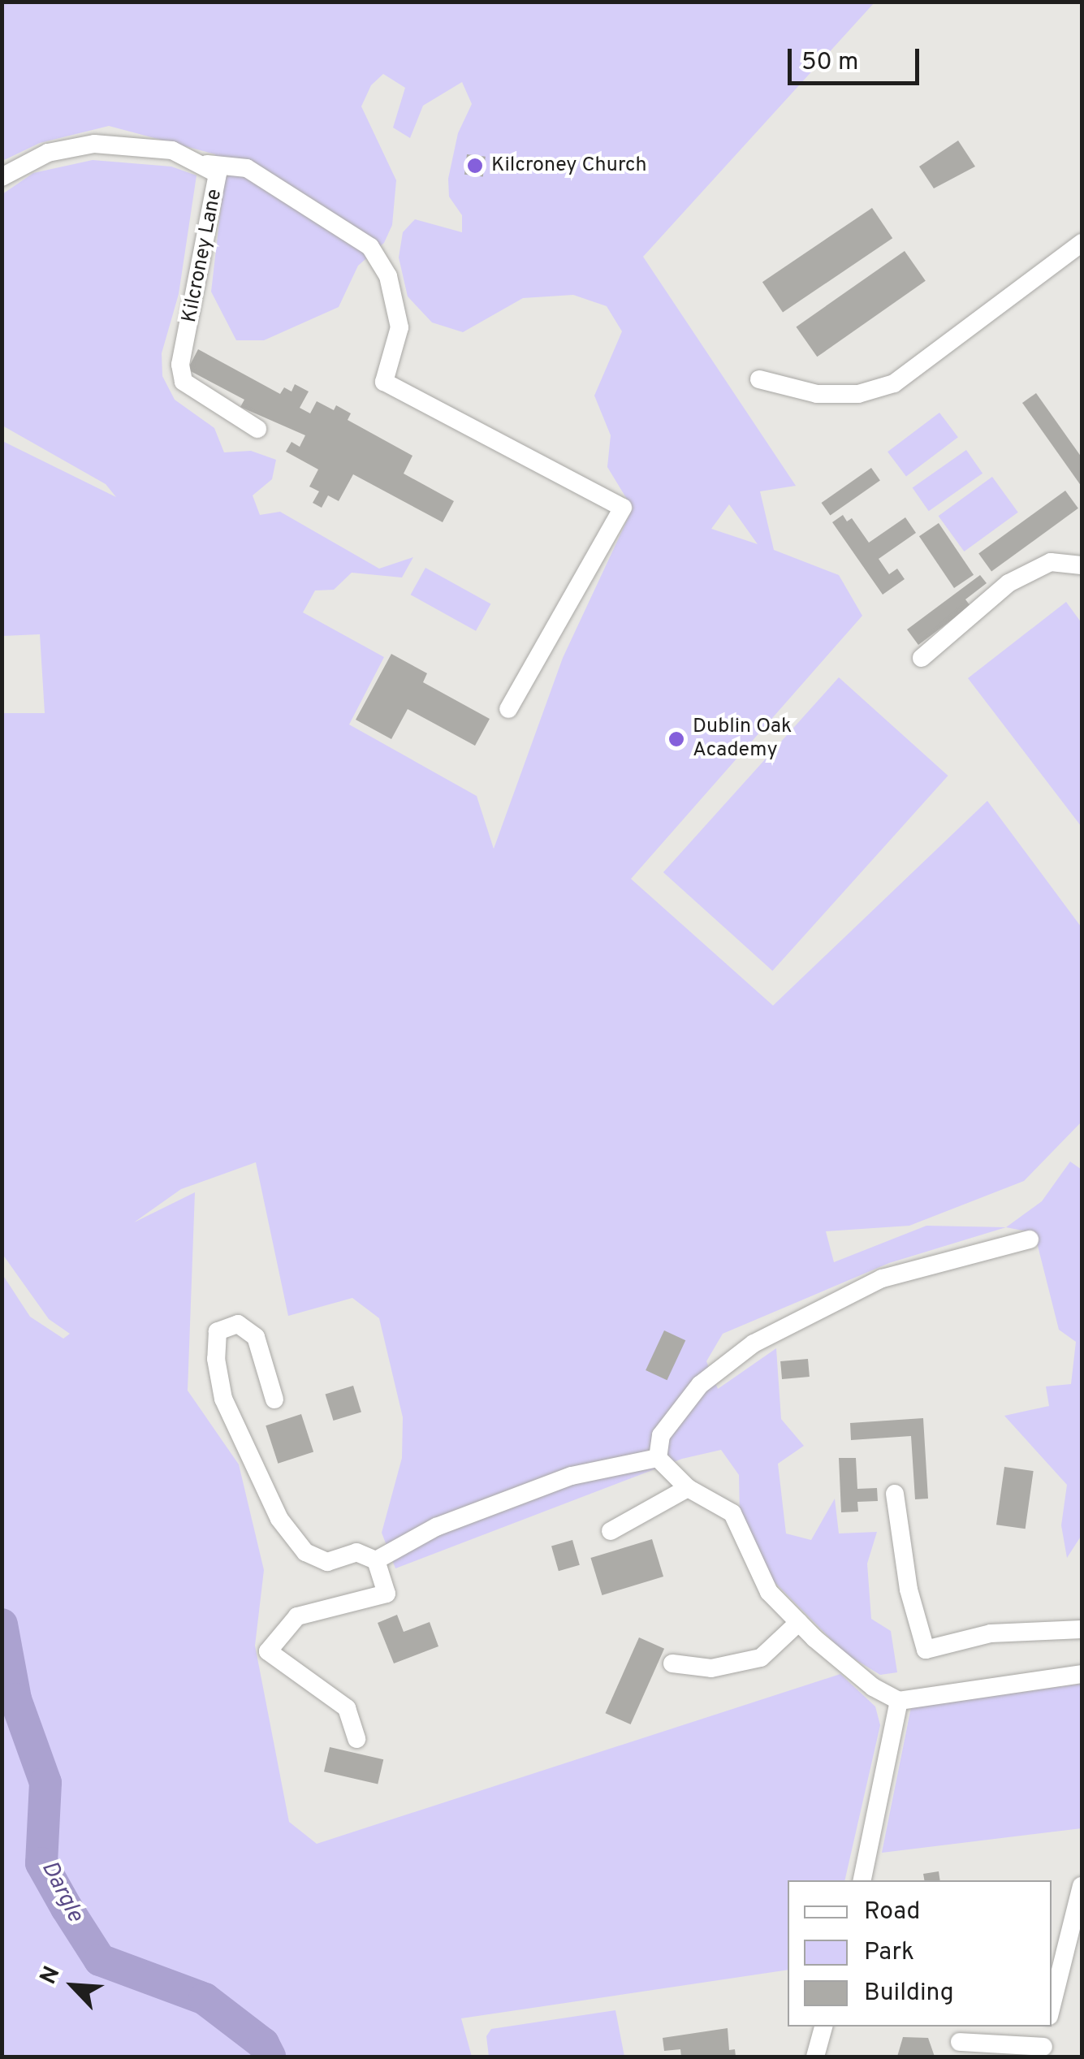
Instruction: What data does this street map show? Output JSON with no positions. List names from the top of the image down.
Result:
{
  "streets": {
    "street": ["Kilcroney Lane"]
  },
  "water": ["Dargle"],
  "places": ["Kilcroney Church", "Dublin Oak Academy"],
  "legend": ["Road", "Park", "Building"],
  "scale_bar": "50 m",
  "north": "top left"
}
